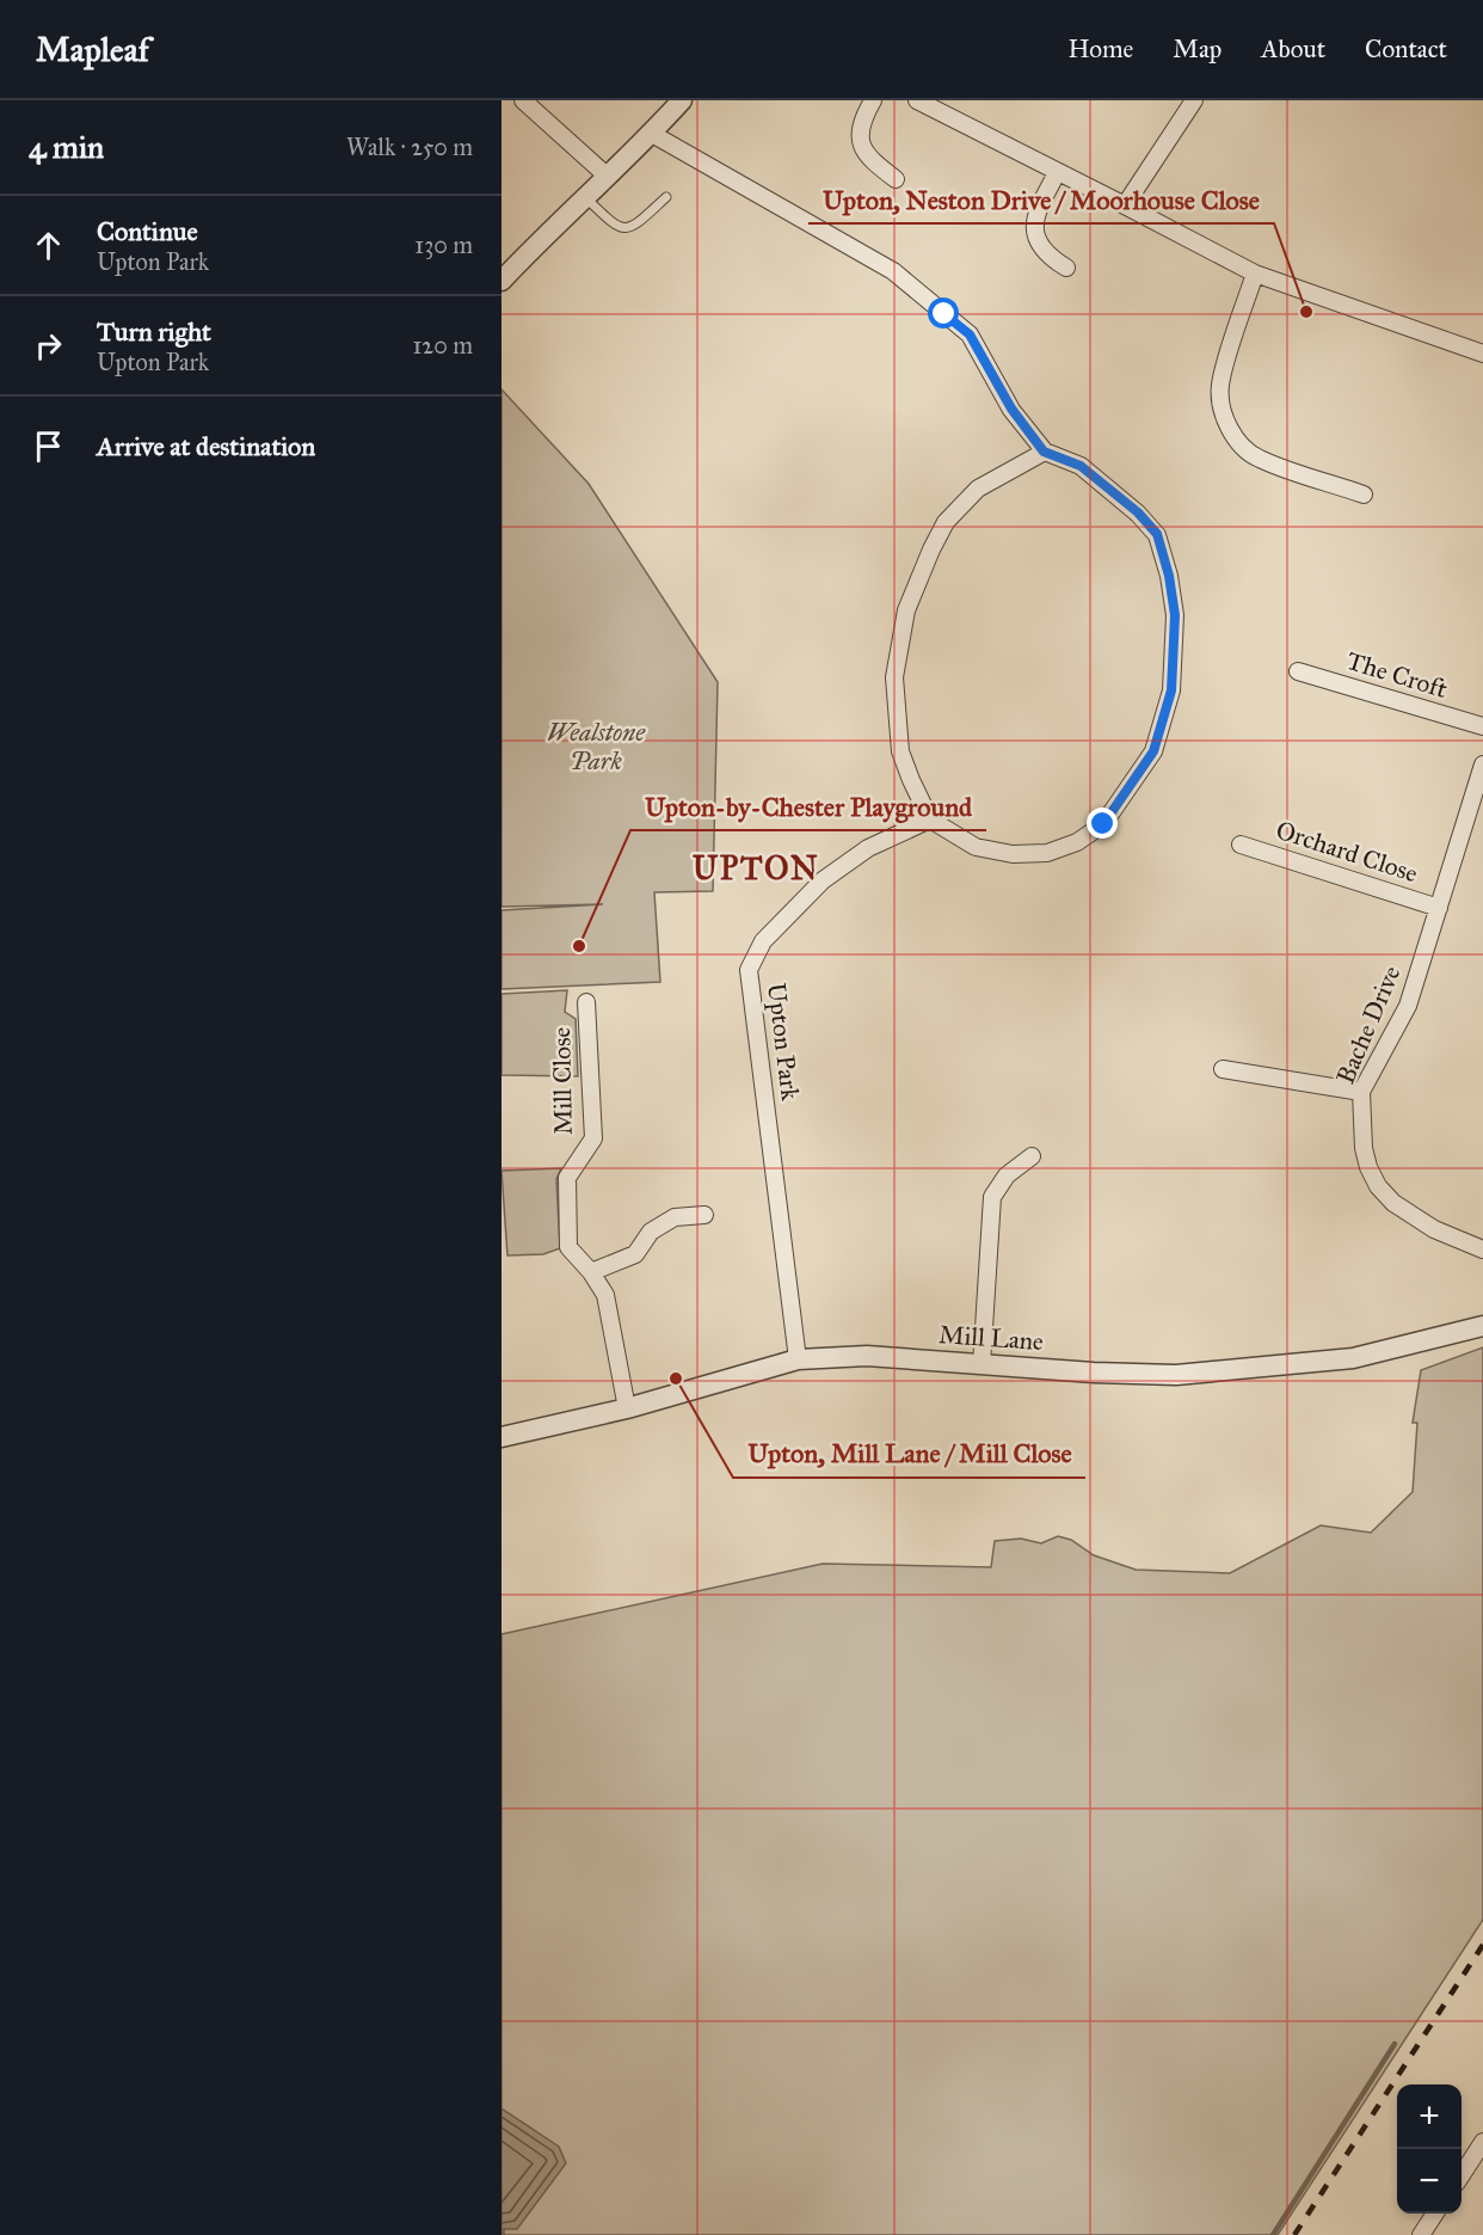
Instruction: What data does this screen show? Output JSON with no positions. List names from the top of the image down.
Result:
{
  "streets": {
    "street": [
      "The Croft",
      "Orchard Close",
      "Bache Drive",
      "Upton Park",
      "Mill Close",
      "Mill Lane"
    ]
  },
  "crossings": [
    ["Orchard Close", "Bache Drive"],
    ["Upton Park", "Mill Lane"],
    ["Mill Close", "Mill Lane"]
  ],
  "districts": ["UPTON"],
  "parks": ["Wealstone Park"],
  "places": ["Upton, Neston Drive / Moorhouse Close", "Upton-by-Chester Playground", "Upton, Mill Lane / Mill Close"],
  "page": {
    "header": "Mapleaf",
    "nav": [
      "Home",
      "Map",
      "About",
      "Contact"
    ],
    "heading": ["4 min", "Walk · 250 m"],
    "list": [
      ["Continue", "Upton Park", "130 m"],
      ["Turn right", "Upton Park", "120 m"],
      "Arrive at destination"
    ],
    "map_buttons": ["+", "−"]
  }
}
